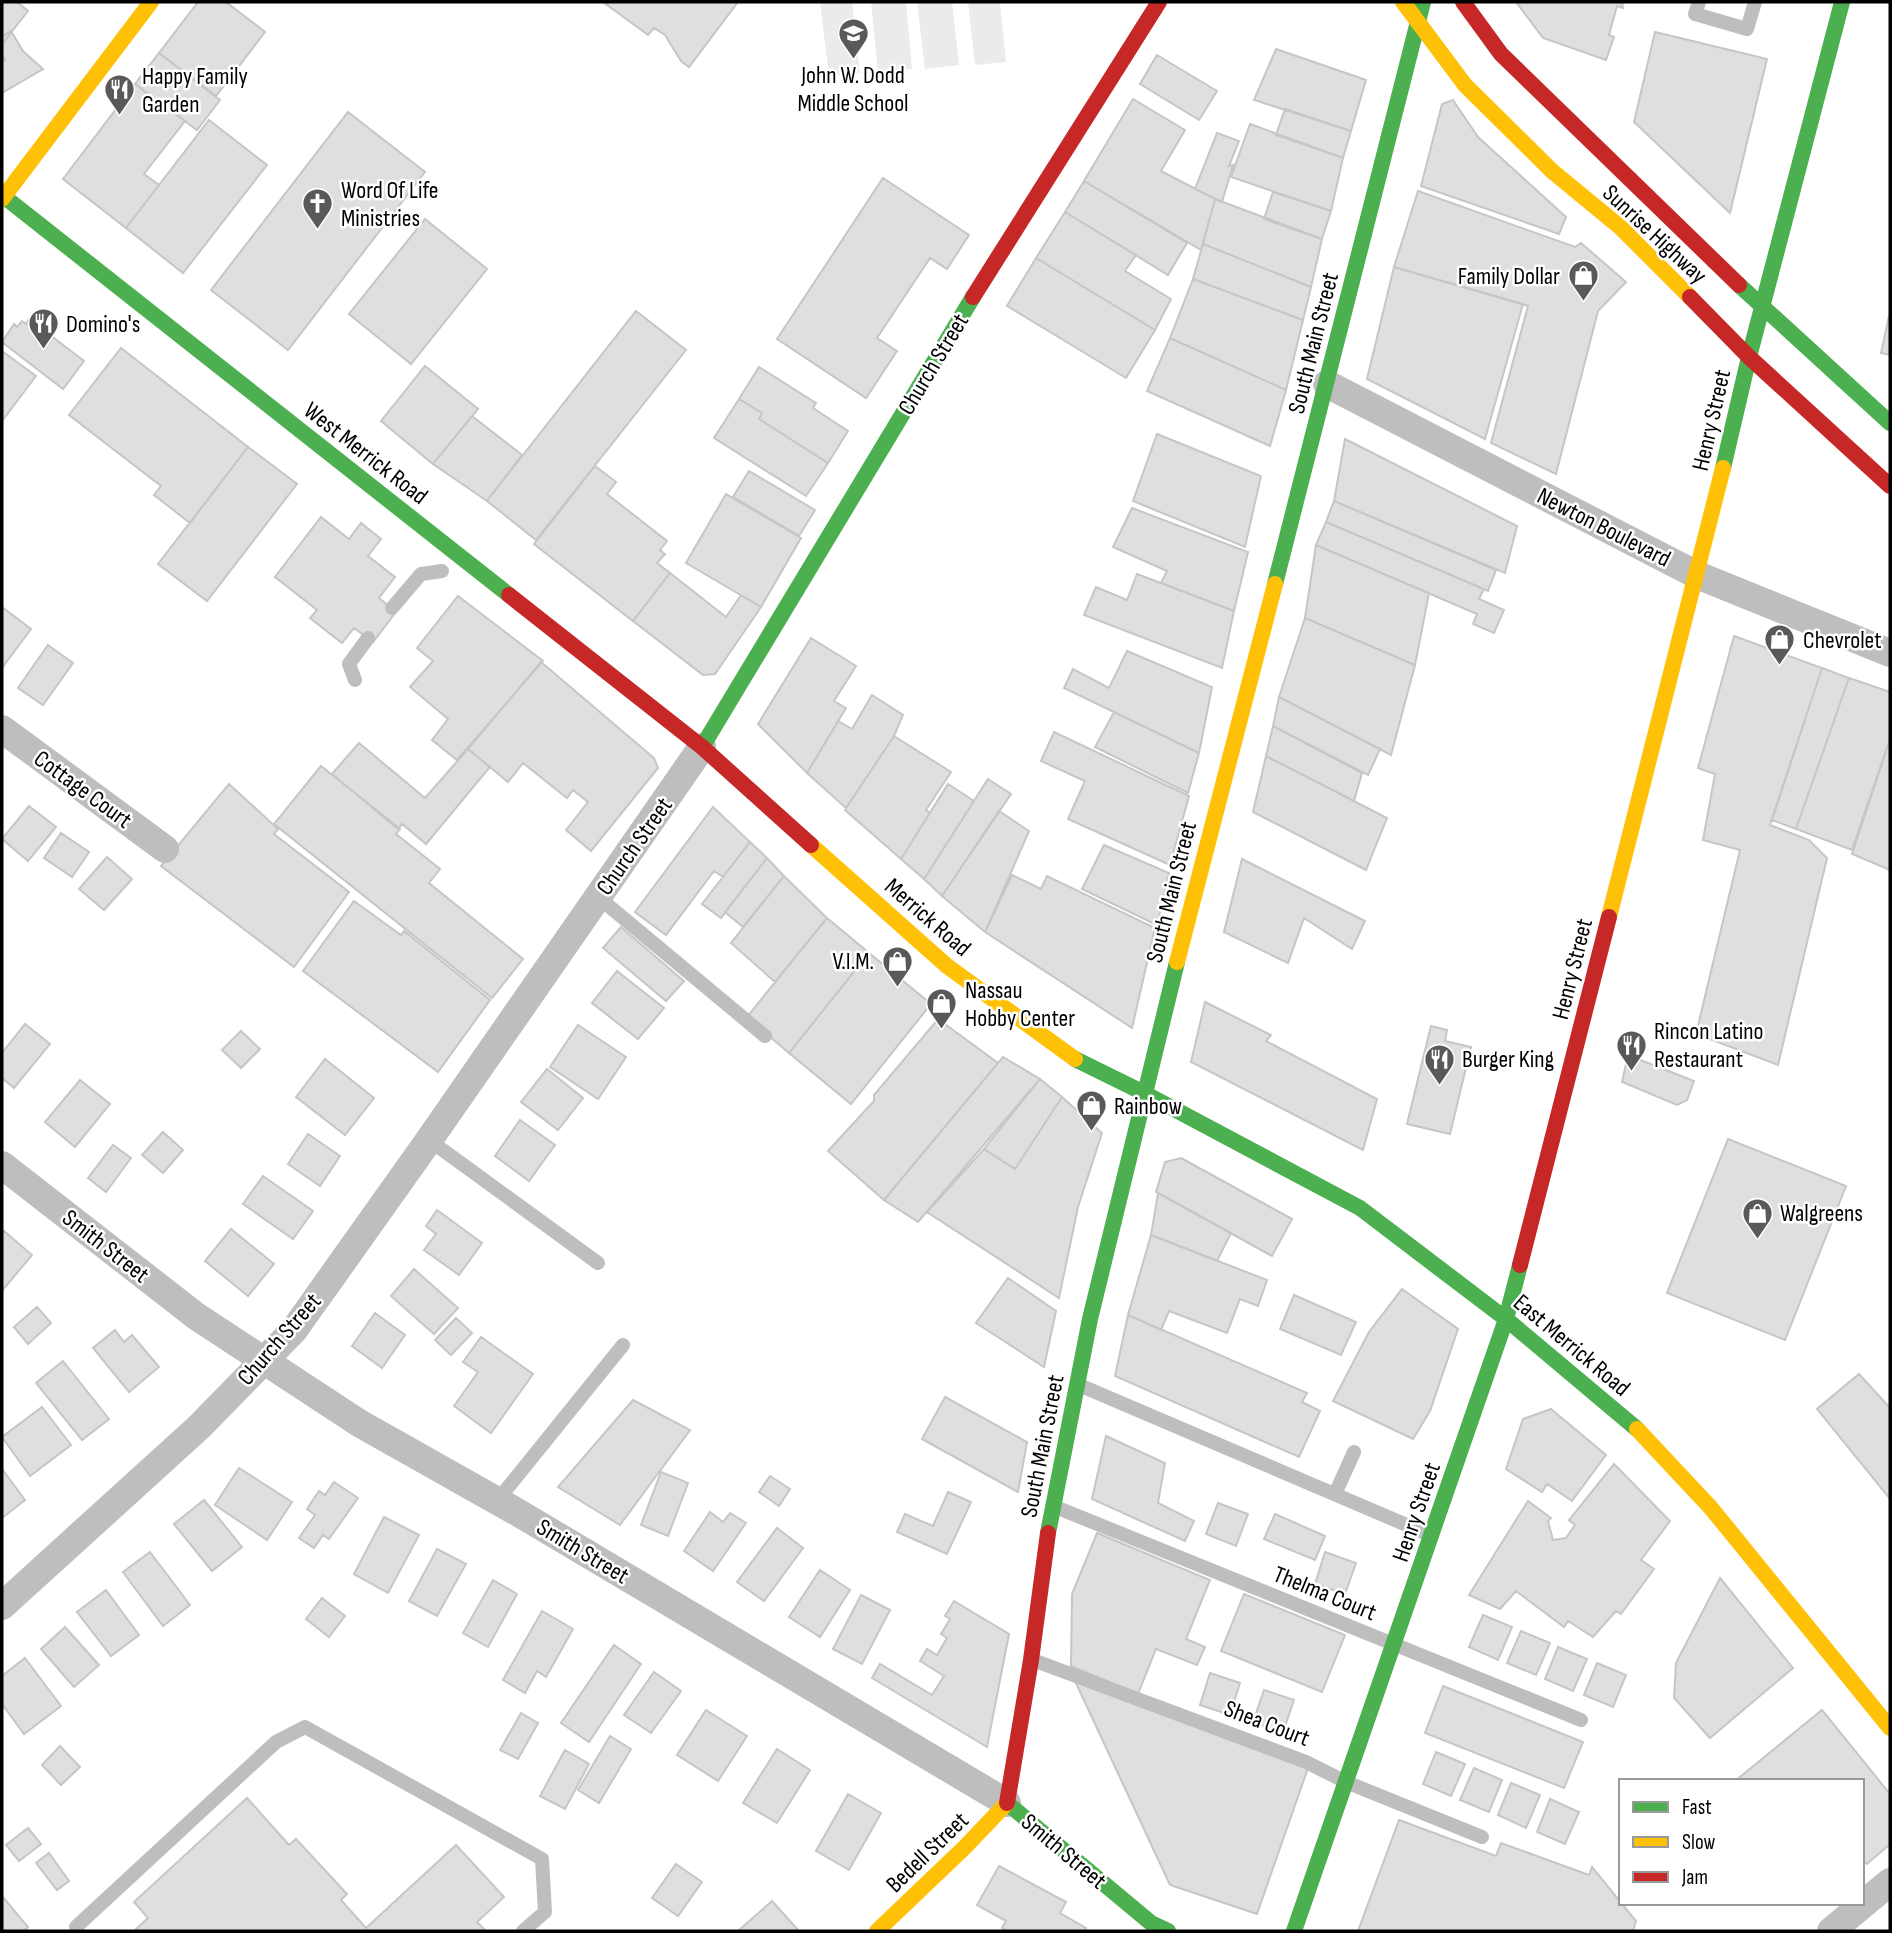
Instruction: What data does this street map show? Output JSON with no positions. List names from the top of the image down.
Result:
{
  "streets": {
    "main road": [
      "Sunrise Highway",
      "South Main Street",
      "Church Street",
      "Henry Street",
      "West Merrick Road",
      "Merrick Road",
      "Smith Street",
      "East Merrick Road",
      "Bedell Street"
    ],
    "street": ["Newton Boulevard", "Cottage Court"],
    "lane": ["Thelma Court", "Shea Court"]
  },
  "crossings": [
    ["Sunrise Highway", "South Main Street"],
    ["Sunrise Highway", "Henry Street"],
    ["South Main Street", "Newton Boulevard"],
    ["South Main Street", "Merrick Road"],
    ["South Main Street", "Smith Street"],
    ["South Main Street", "East Merrick Road"],
    ["South Main Street", "Thelma Court"],
    ["South Main Street", "Shea Court"],
    ["South Main Street", "Bedell Street"],
    ["Church Street", "West Merrick Road"],
    ["Church Street", "Merrick Road"],
    ["Church Street", "Smith Street"],
    ["Henry Street", "Newton Boulevard"],
    ["Henry Street", "East Merrick Road"],
    ["Henry Street", "Thelma Court"],
    ["Henry Street", "Shea Court"],
    ["West Merrick Road", "Merrick Road"],
    ["Merrick Road", "East Merrick Road"],
    ["Smith Street", "Bedell Street"]
  ],
  "places": {
    "school or university": ["John W. Dodd Middle School"],
    "restaurant": [
      "Happy Family Garden",
      "Domino's",
      "Rincon Latino Restaurant",
      "Burger King"
    ],
    "church": ["Word Of Life Ministries"],
    "shop": [
      "Family Dollar",
      "Chevrolet",
      "V.I.M.",
      "Nassau Hobby Center",
      "Rainbow",
      "Walgreens"
    ]
  },
  "legend": ["Fast", "Slow", "Jam"]
}
